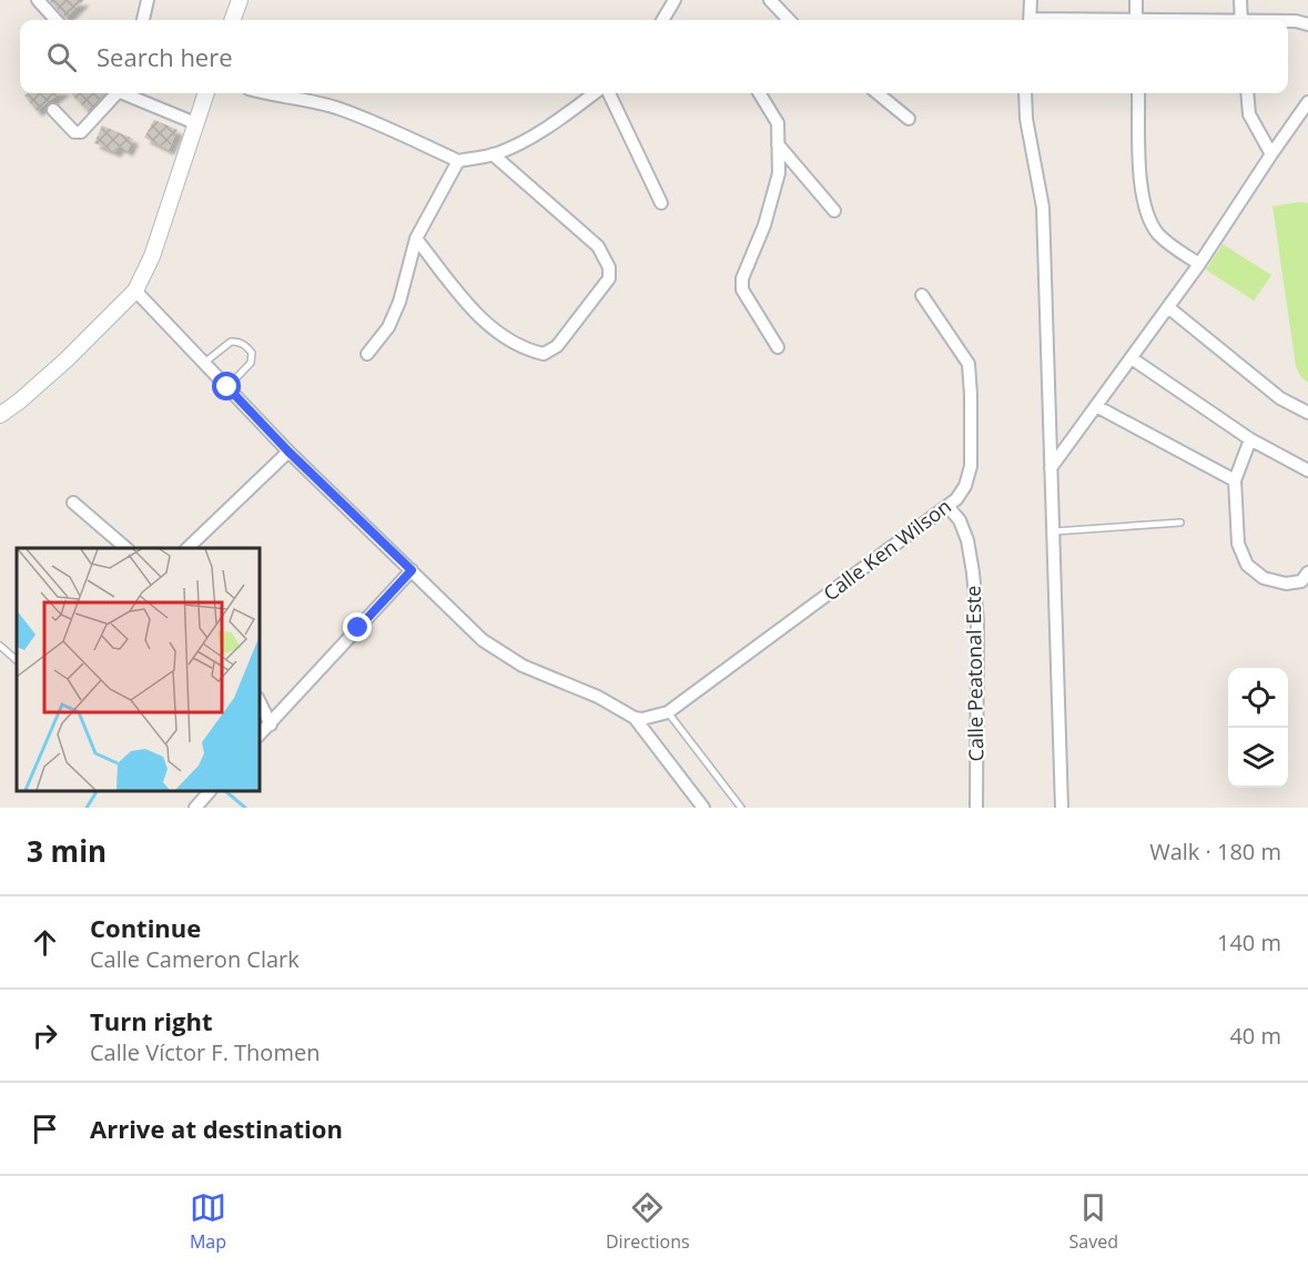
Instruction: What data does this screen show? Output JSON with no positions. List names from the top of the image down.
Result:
{
  "streets": {
    "street": ["Calle Ken Wilson", "Calle Peatonal Este"]
  },
  "crossings": [
    ["Calle Ken Wilson", "Calle Peatonal Este"]
  ],
  "page": {
    "search": "Search here",
    "heading": ["3 min", "Walk · 180 m"],
    "list": [
      ["Continue", "Calle Cameron Clark", "140 m"],
      ["Turn right", "Calle Víctor F. Thomen", "40 m"],
      "Arrive at destination"
    ],
    "nav": ["Map", "Directions", "Saved"]
  }
}
